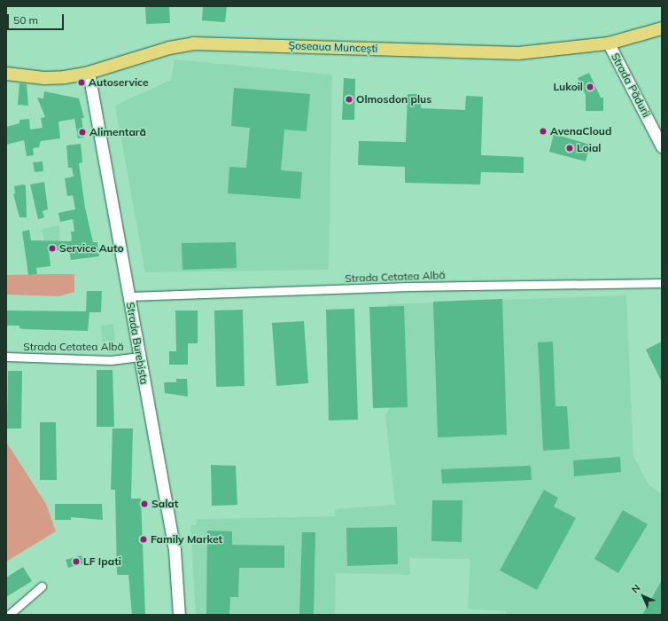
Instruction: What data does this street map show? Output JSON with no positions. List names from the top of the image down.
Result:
{
  "streets": {
    "main road": ["Șoseaua Muncești", "Strada Pădurii", "Strada Burebista"],
    "street": ["Strada Cetatea Albă"]
  },
  "crossings": [
    ["Șoseaua Muncești", "Strada Pădurii"],
    ["Șoseaua Muncești", "Strada Burebista"],
    ["Strada Cetatea Albă", "Strada Burebista"]
  ],
  "places": [
    "Autoservice",
    "Lukoil",
    "Olmosdon plus",
    "AvenaCloud",
    "Alimentară",
    "Loial",
    "Service Auto",
    "Salat",
    "Family Market",
    "LF Ipati"
  ],
  "scale_bar": "50 m",
  "north": "top left"
}
